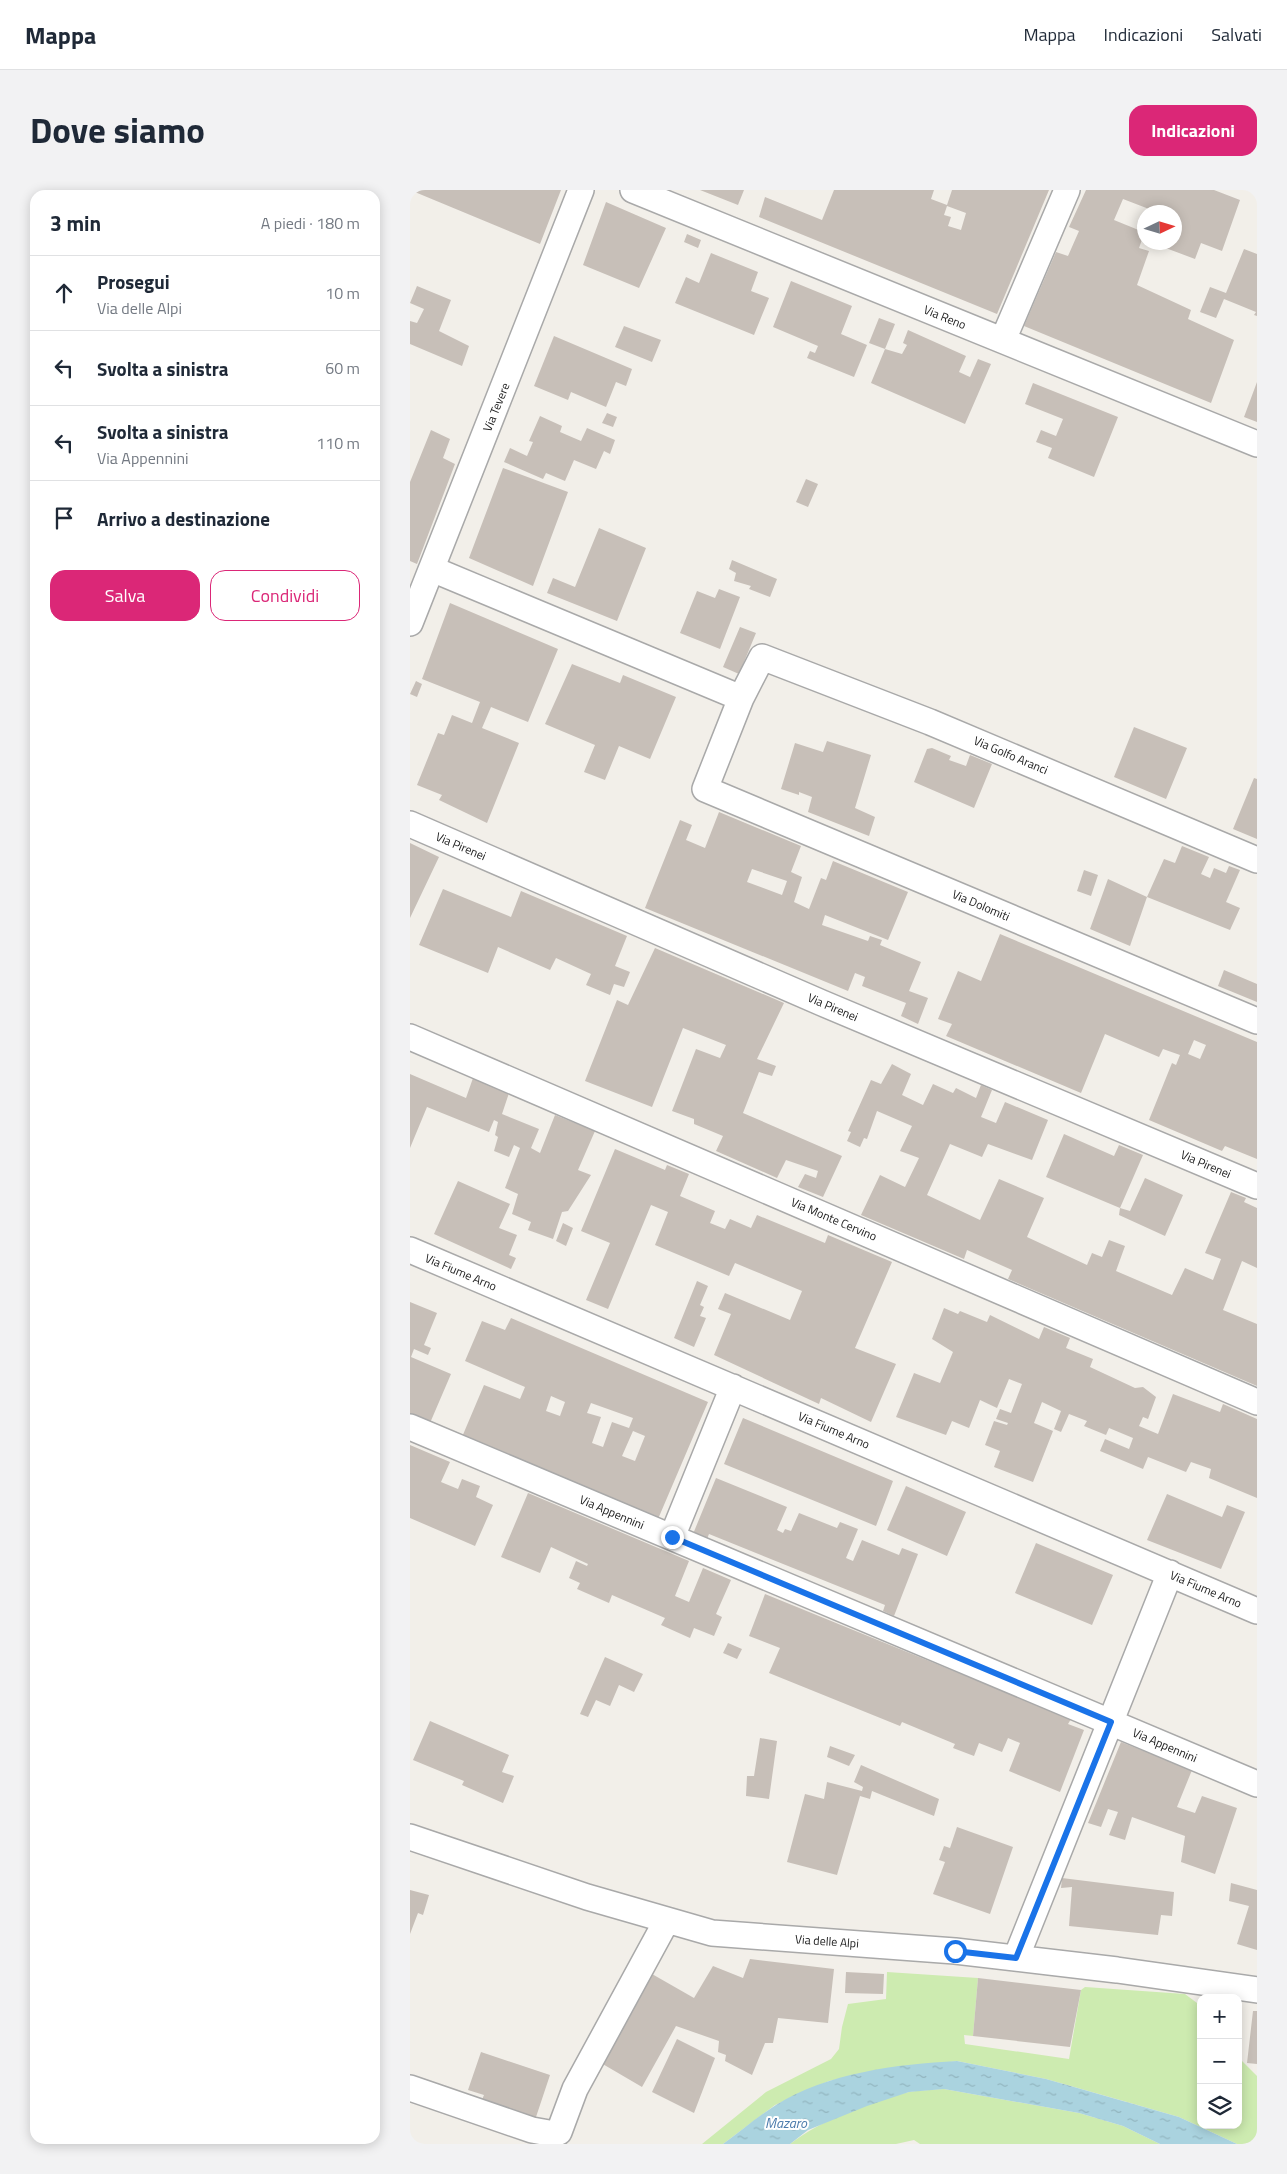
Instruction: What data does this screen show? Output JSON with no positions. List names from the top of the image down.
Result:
{
  "streets": {
    "street": [
      "Via Reno",
      "Via Tevere",
      "Via Golfo Aranci",
      "Via Pirenei",
      "Via Dolomiti",
      "Via Monte Cervino",
      "Via Fiume Arno",
      "Via Appennini",
      "Via delle Alpi"
    ]
  },
  "crossings": [
    ["Via Golfo Aranci", "Via Dolomiti"]
  ],
  "water": ["Mazaro"],
  "north": "right",
  "page": {
    "header": "Mappa",
    "nav": ["Mappa", "Indicazioni", "Salvati"],
    "title": "Dove siamo",
    "buttons": [
      "Indicazioni",
      ["Salva", "Condividi"]
    ],
    "heading": ["3 min", "A piedi · 180 m"],
    "list": [
      ["Prosegui", "Via delle Alpi", "10 m"],
      ["Svolta a sinistra", "60 m"],
      ["Svolta a sinistra", "Via Appennini", "110 m"],
      "Arrivo a destinazione"
    ],
    "map_buttons": ["+", "−"]
  }
}
